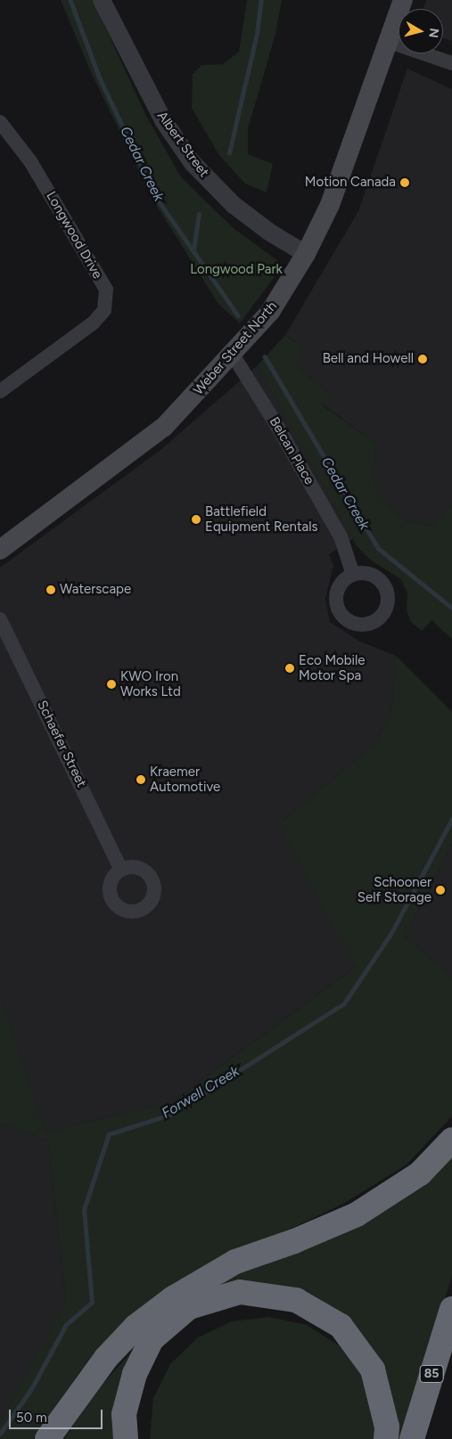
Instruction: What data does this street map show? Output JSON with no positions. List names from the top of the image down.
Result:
{
  "streets": {
    "highway": ["85"],
    "main road": ["Weber Street North"],
    "street": [
      "Albert Street",
      "Longwood Drive",
      "Belcan Place",
      "Schaefer Street"
    ]
  },
  "crossings": [
    ["Albert Street", "Weber Street North"],
    ["Weber Street North", "Belcan Place"]
  ],
  "water": ["Cedar Creek", "Forwell Creek"],
  "parks": ["Longwood Park"],
  "places": [
    "Motion Canada",
    "Bell and Howell",
    "Battlefield Equipment Rentals",
    "Waterscape",
    "Eco Mobile Motor Spa",
    "KWO Iron Works Ltd",
    "Kraemer Automotive",
    "Schooner Self Storage"
  ],
  "scale_bar": "50 m",
  "north": "right"
}
